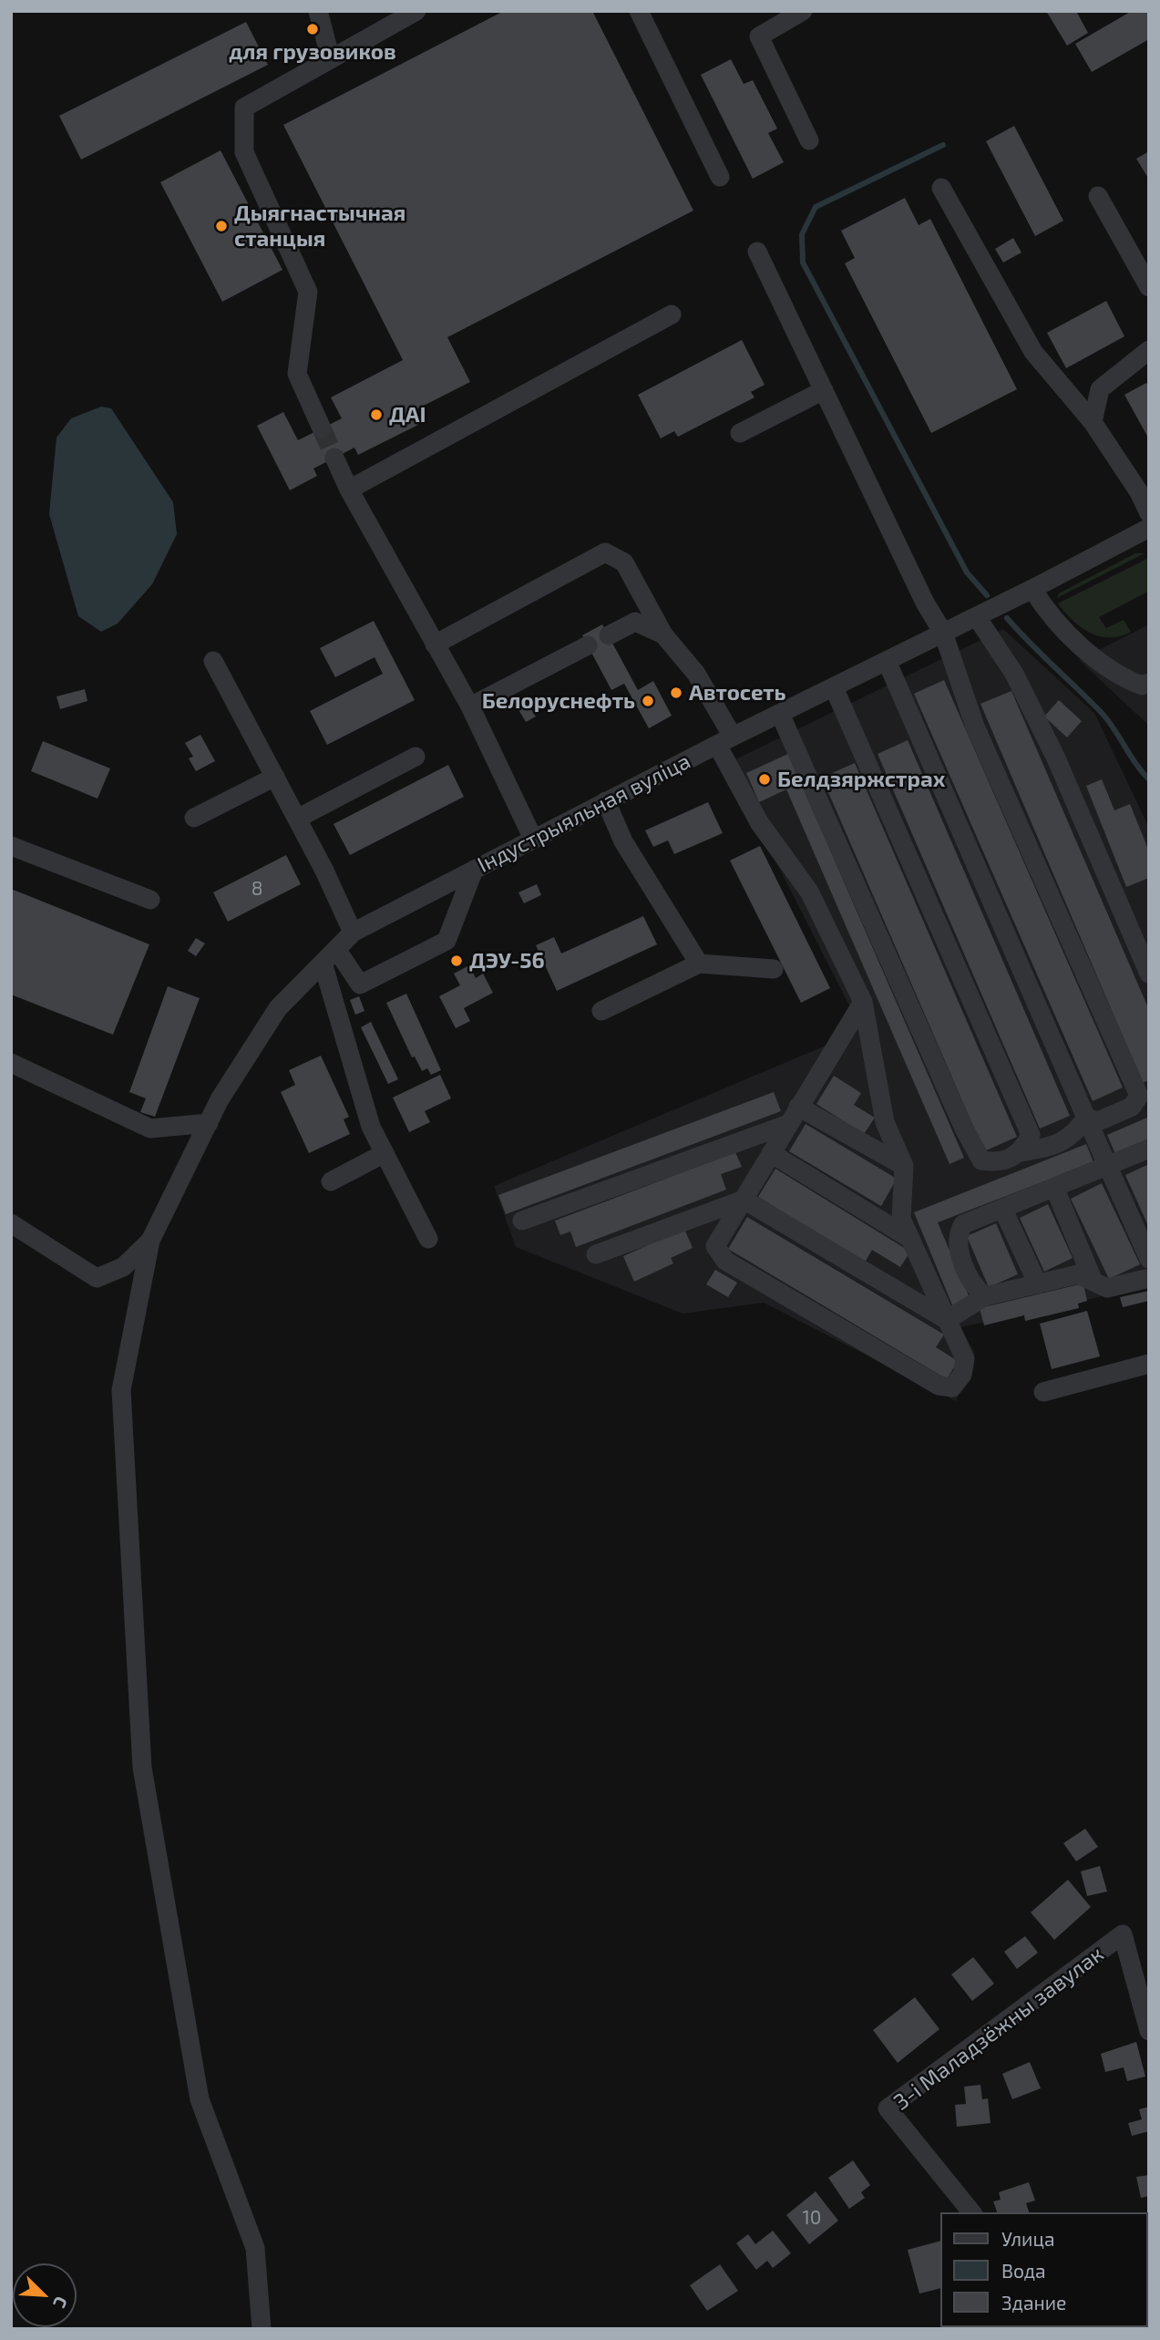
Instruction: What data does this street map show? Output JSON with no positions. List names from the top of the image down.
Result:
{
  "streets": {
    "street": ["Індустрыяльная вуліца", "3-і Маладзёжны завулак"]
  },
  "places": [
    "для грузовиков",
    "Дыягнастычная станцыя",
    "ДАІ",
    "Автосеть",
    "Белоруснефть",
    "Белдзяржстрах",
    "ДЭУ-56"
  ],
  "house_numbers": ["8", "10"],
  "legend": ["Улица", "Вода", "Здание"],
  "north": "bottom right"
}
